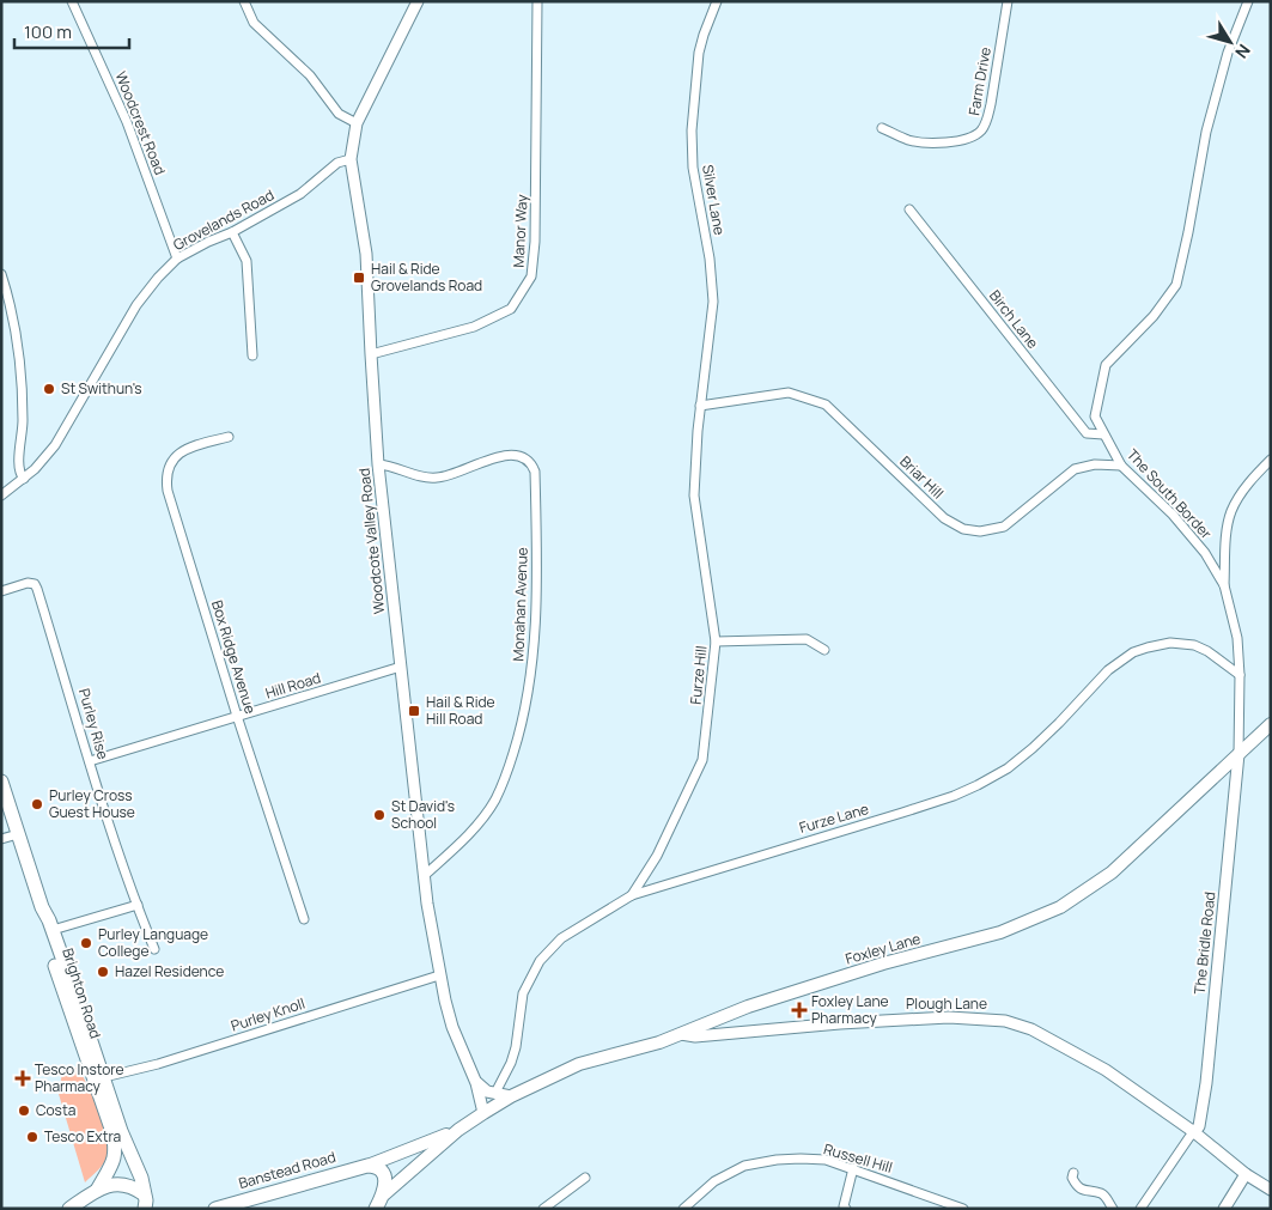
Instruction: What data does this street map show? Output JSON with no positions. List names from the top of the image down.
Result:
{
  "streets": {
    "highway": ["Brighton Road", "Banstead Road"],
    "main road": ["Foxley Lane"],
    "street": [
      "Farm Drive",
      "Woodcrest Road",
      "Silver Lane",
      "Grovelands Road",
      "Manor Way",
      "Birch Lane",
      "Briar Hill",
      "The South Border",
      "Woodcote Valley Road",
      "Monahan Avenue",
      "Box Ridge Avenue",
      "Furze Hill",
      "Hill Road",
      "Purley Rise",
      "Furze Lane",
      "The Bridle Road",
      "Plough Lane",
      "Purley Knoll",
      "Russell Hill"
    ]
  },
  "crossings": [
    ["Woodcrest Road", "Grovelands Road"],
    ["Silver Lane", "Briar Hill"],
    ["Silver Lane", "Furze Hill"],
    ["Grovelands Road", "Woodcote Valley Road"],
    ["Manor Way", "Woodcote Valley Road"],
    ["Birch Lane", "The South Border"],
    ["Briar Hill", "The South Border"],
    ["Briar Hill", "Furze Hill"],
    ["The South Border", "Furze Lane"],
    ["The South Border", "The Bridle Road"],
    ["The South Border", "Foxley Lane"],
    ["Woodcote Valley Road", "Monahan Avenue"],
    ["Woodcote Valley Road", "Hill Road"],
    ["Woodcote Valley Road", "Foxley Lane"],
    ["Woodcote Valley Road", "Purley Knoll"],
    ["Box Ridge Avenue", "Hill Road"],
    ["Furze Hill", "Furze Lane"],
    ["Hill Road", "Purley Rise"],
    ["The Bridle Road", "Foxley Lane"],
    ["The Bridle Road", "Plough Lane"],
    ["Foxley Lane", "Plough Lane"],
    ["Foxley Lane", "Banstead Road"],
    ["Brighton Road", "Purley Knoll"]
  ],
  "places": {
    "transit": ["Hail & Ride Grovelands Road", "Hail & Ride Hill Road"],
    "other": [
      "St Swithun's",
      "Purley Cross Guest House",
      "St David's School",
      "Purley Language College",
      "Hazel Residence",
      "Costa",
      "Tesco Extra"
    ],
    "health": ["Foxley Lane Pharmacy", "Tesco Instore Pharmacy"]
  },
  "scale_bar": "100 m",
  "north": "bottom right"
}
